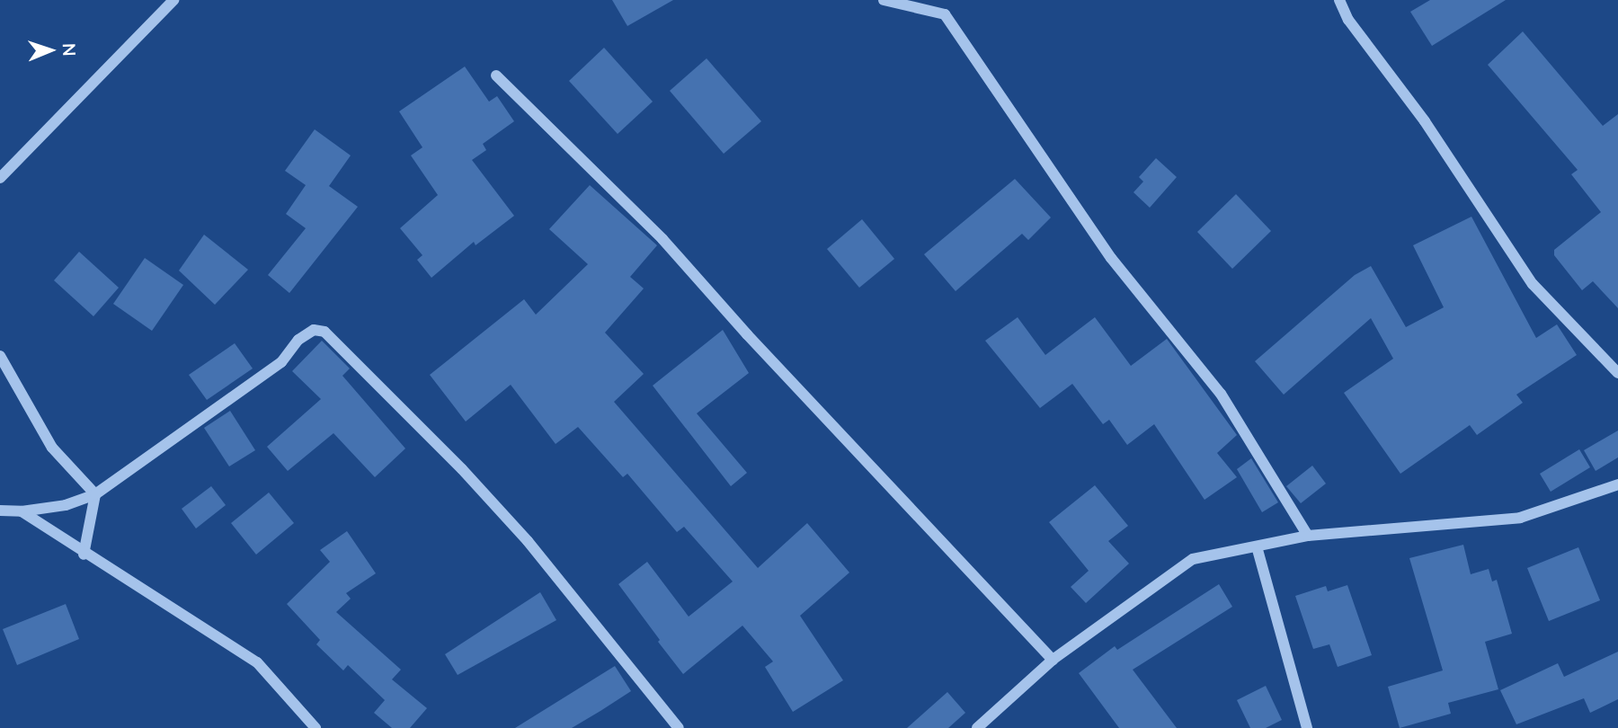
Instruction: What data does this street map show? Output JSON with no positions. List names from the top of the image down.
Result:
{
  "north": "right"
}
